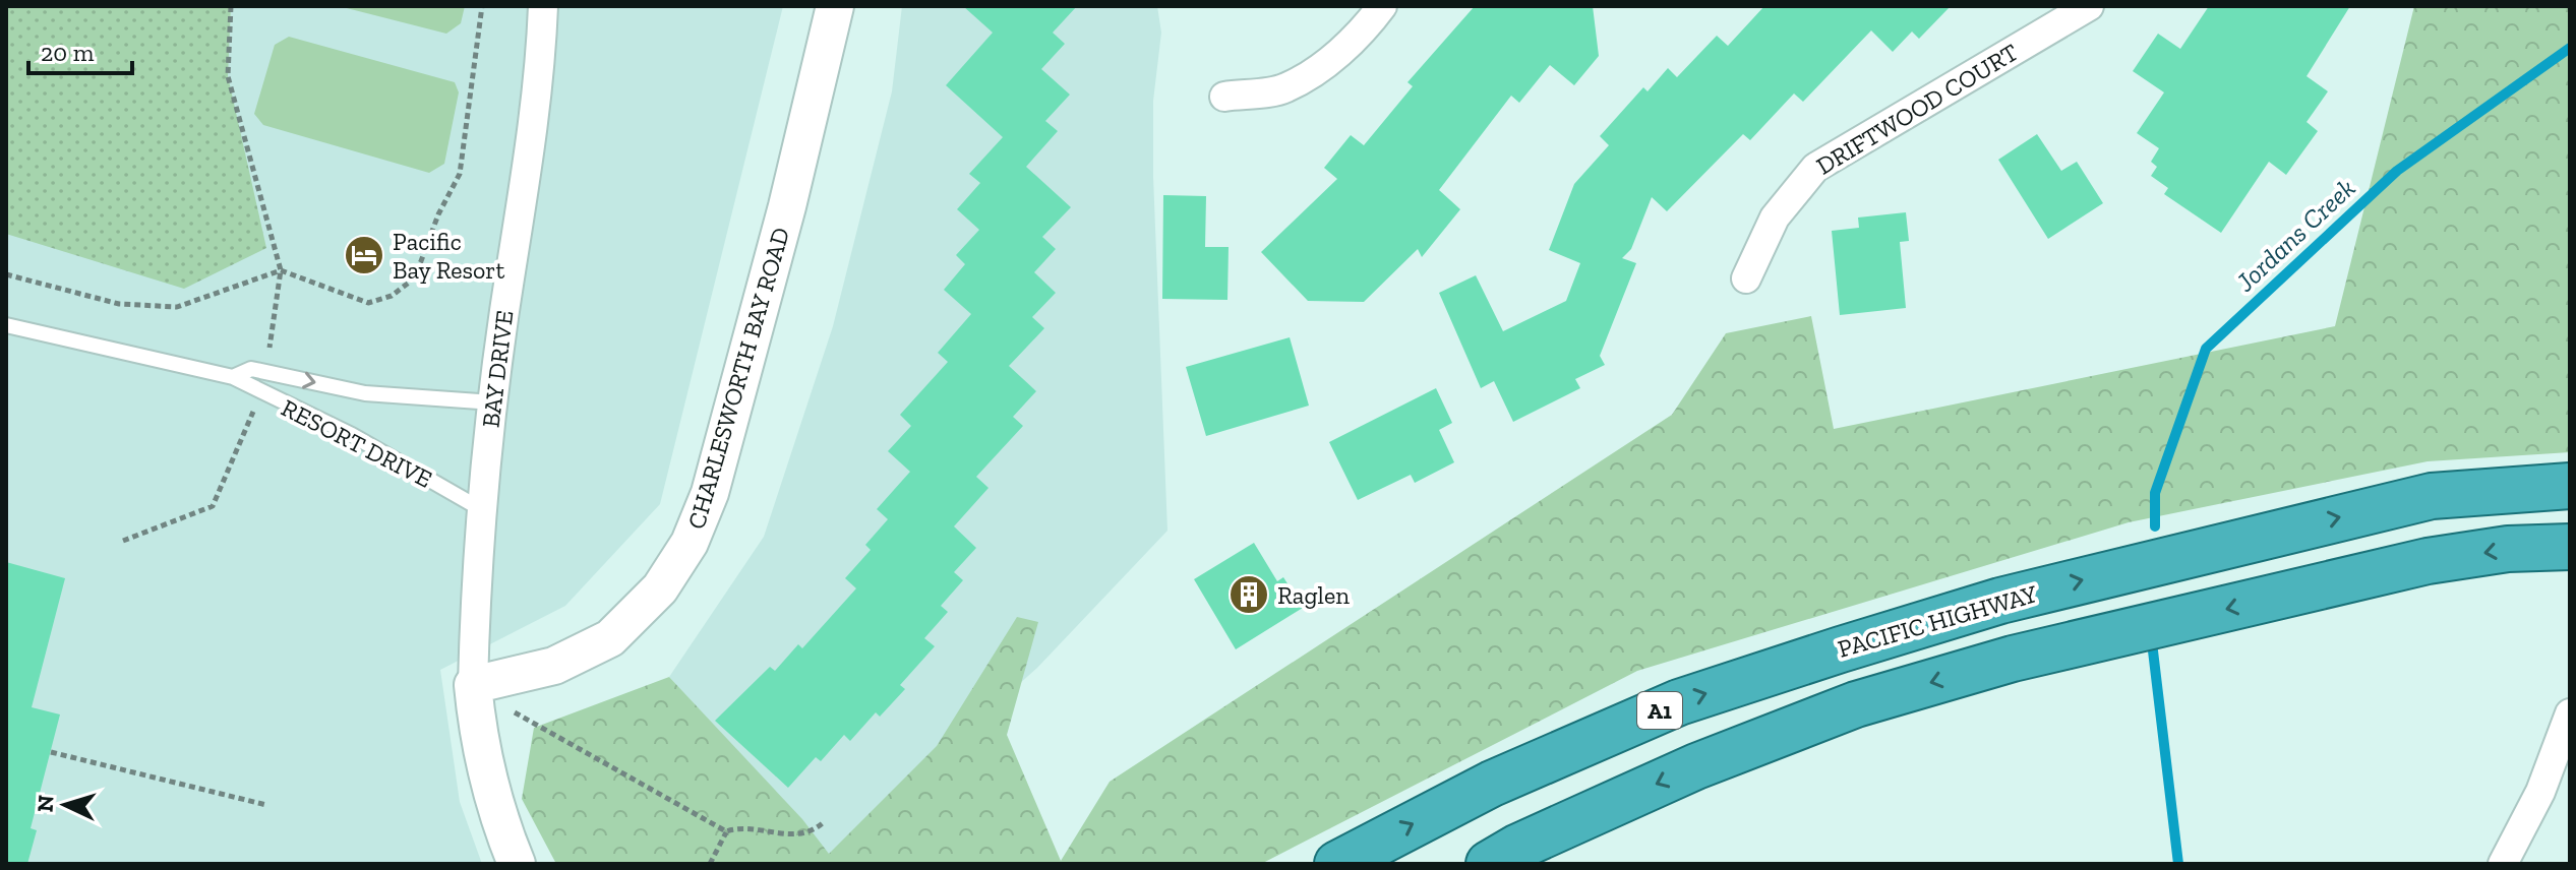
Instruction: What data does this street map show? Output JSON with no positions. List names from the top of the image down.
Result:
{
  "streets": {
    "highway": ["PACIFIC HIGHWAY", "A1"],
    "street": ["DRIFTWOOD COURT", "BAY DRIVE", "CHARLESWORTH BAY ROAD"],
    "lane": ["RESORT DRIVE"]
  },
  "crossings": [
    ["BAY DRIVE", "CHARLESWORTH BAY ROAD"],
    ["BAY DRIVE", "RESORT DRIVE"]
  ],
  "water": ["Jordans Creek"],
  "places": {
    "hotel": ["Pacific Bay Resort"],
    "building": ["Raglen"]
  },
  "scale_bar": "20 m",
  "north": "left"
}
